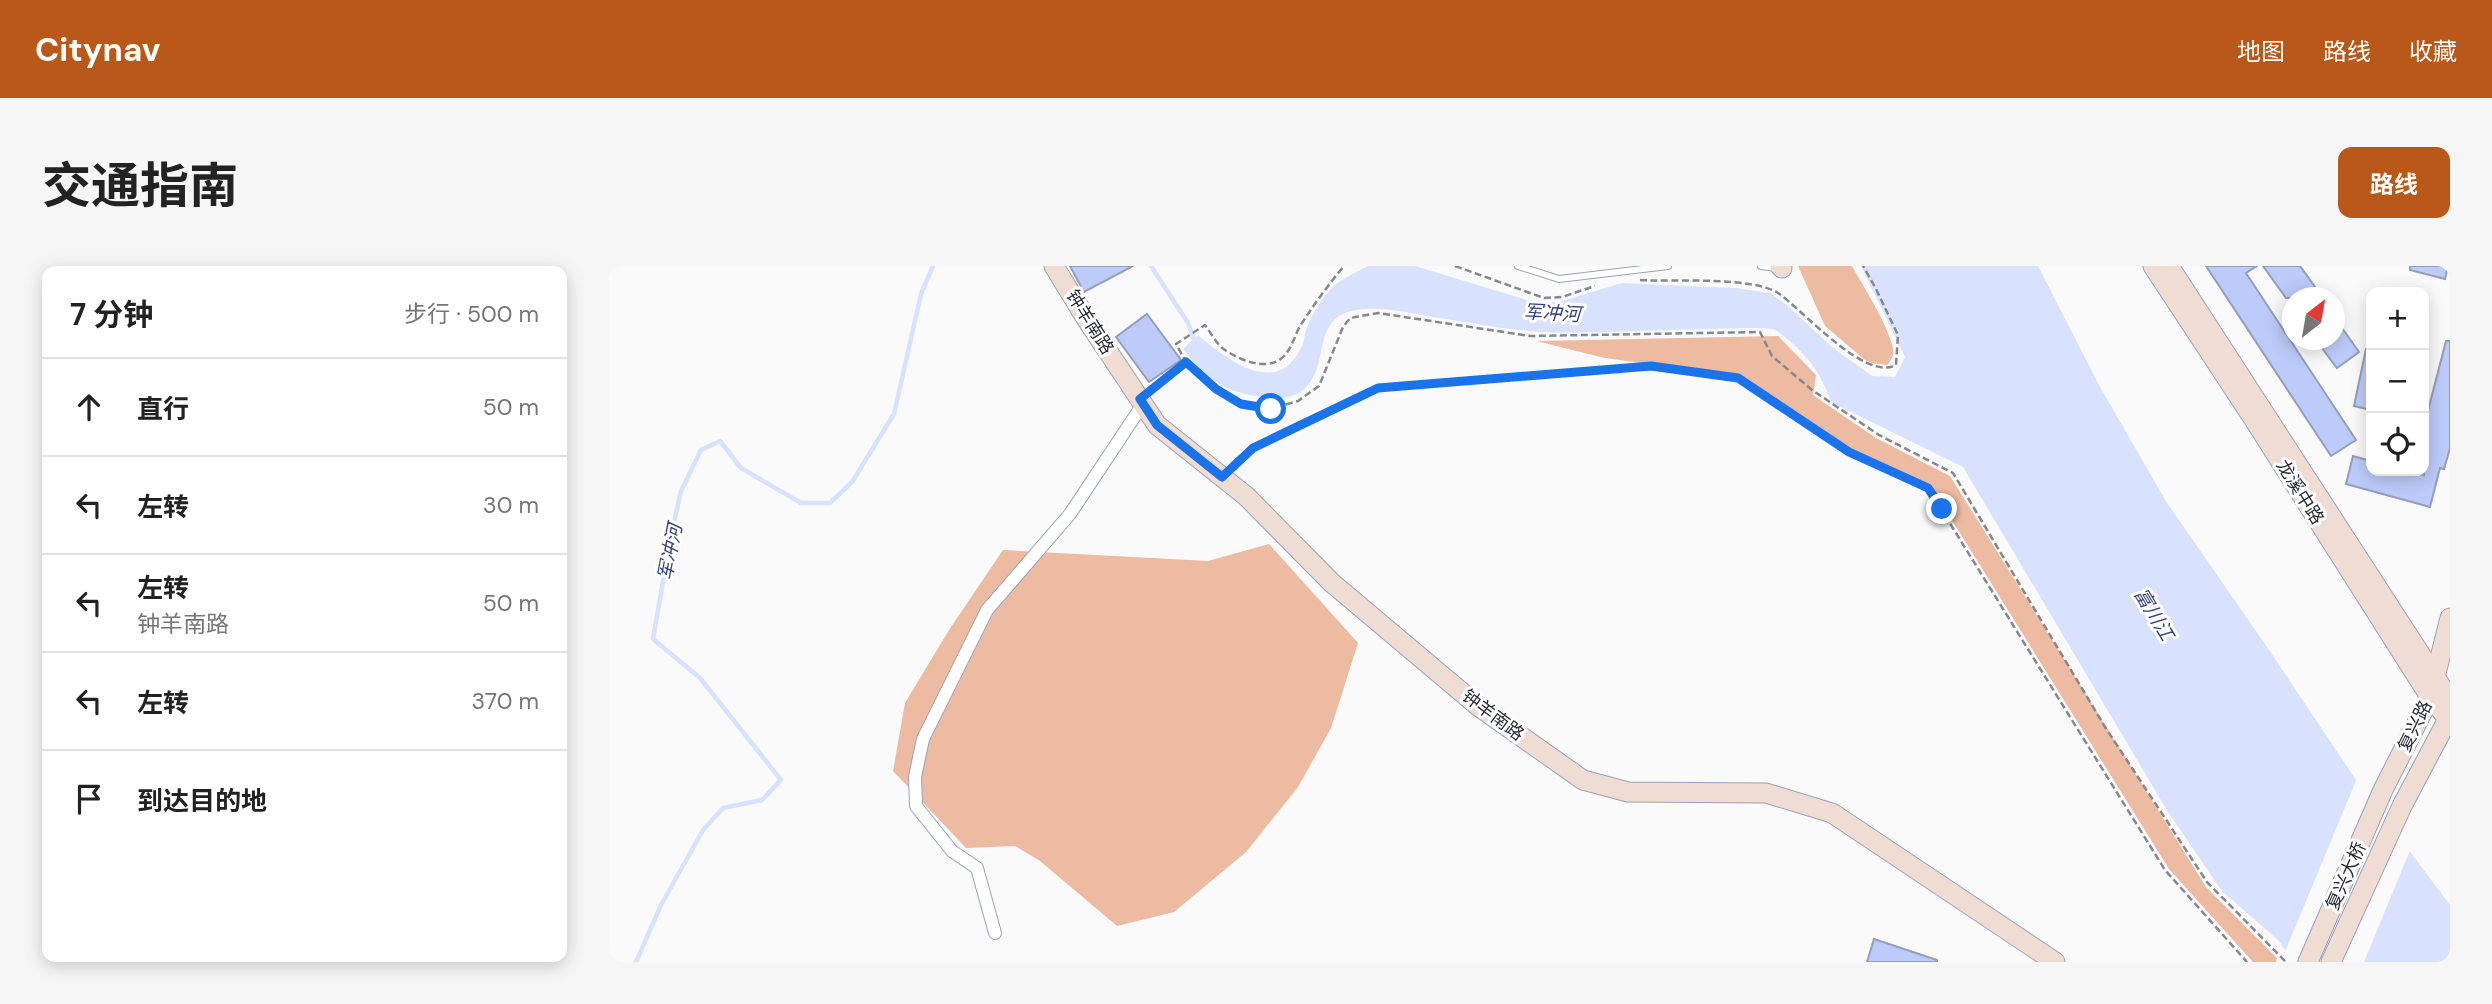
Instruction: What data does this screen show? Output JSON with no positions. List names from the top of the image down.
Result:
{
  "streets": {
    "main road": [
      "钟羊南路",
      "龙溪中路",
      "复兴路",
      "复兴大桥"
    ]
  },
  "crossings": [
    ["龙溪中路", "复兴路"],
    ["复兴路", "复兴大桥"]
  ],
  "water": ["军冲河", "富川江"],
  "north": "top right",
  "page": {
    "header": "Citynav",
    "nav": ["地图", "路线", "收藏"],
    "title": "交通指南",
    "buttons": "路线",
    "heading": ["7 分钟", "步行 · 500 m"],
    "map_buttons": ["+", "−"],
    "list": [
      ["直行", "50 m"],
      ["左转", "30 m"],
      ["左转", "钟羊南路", "50 m"],
      ["左转", "370 m"],
      "到达目的地"
    ]
  }
}
